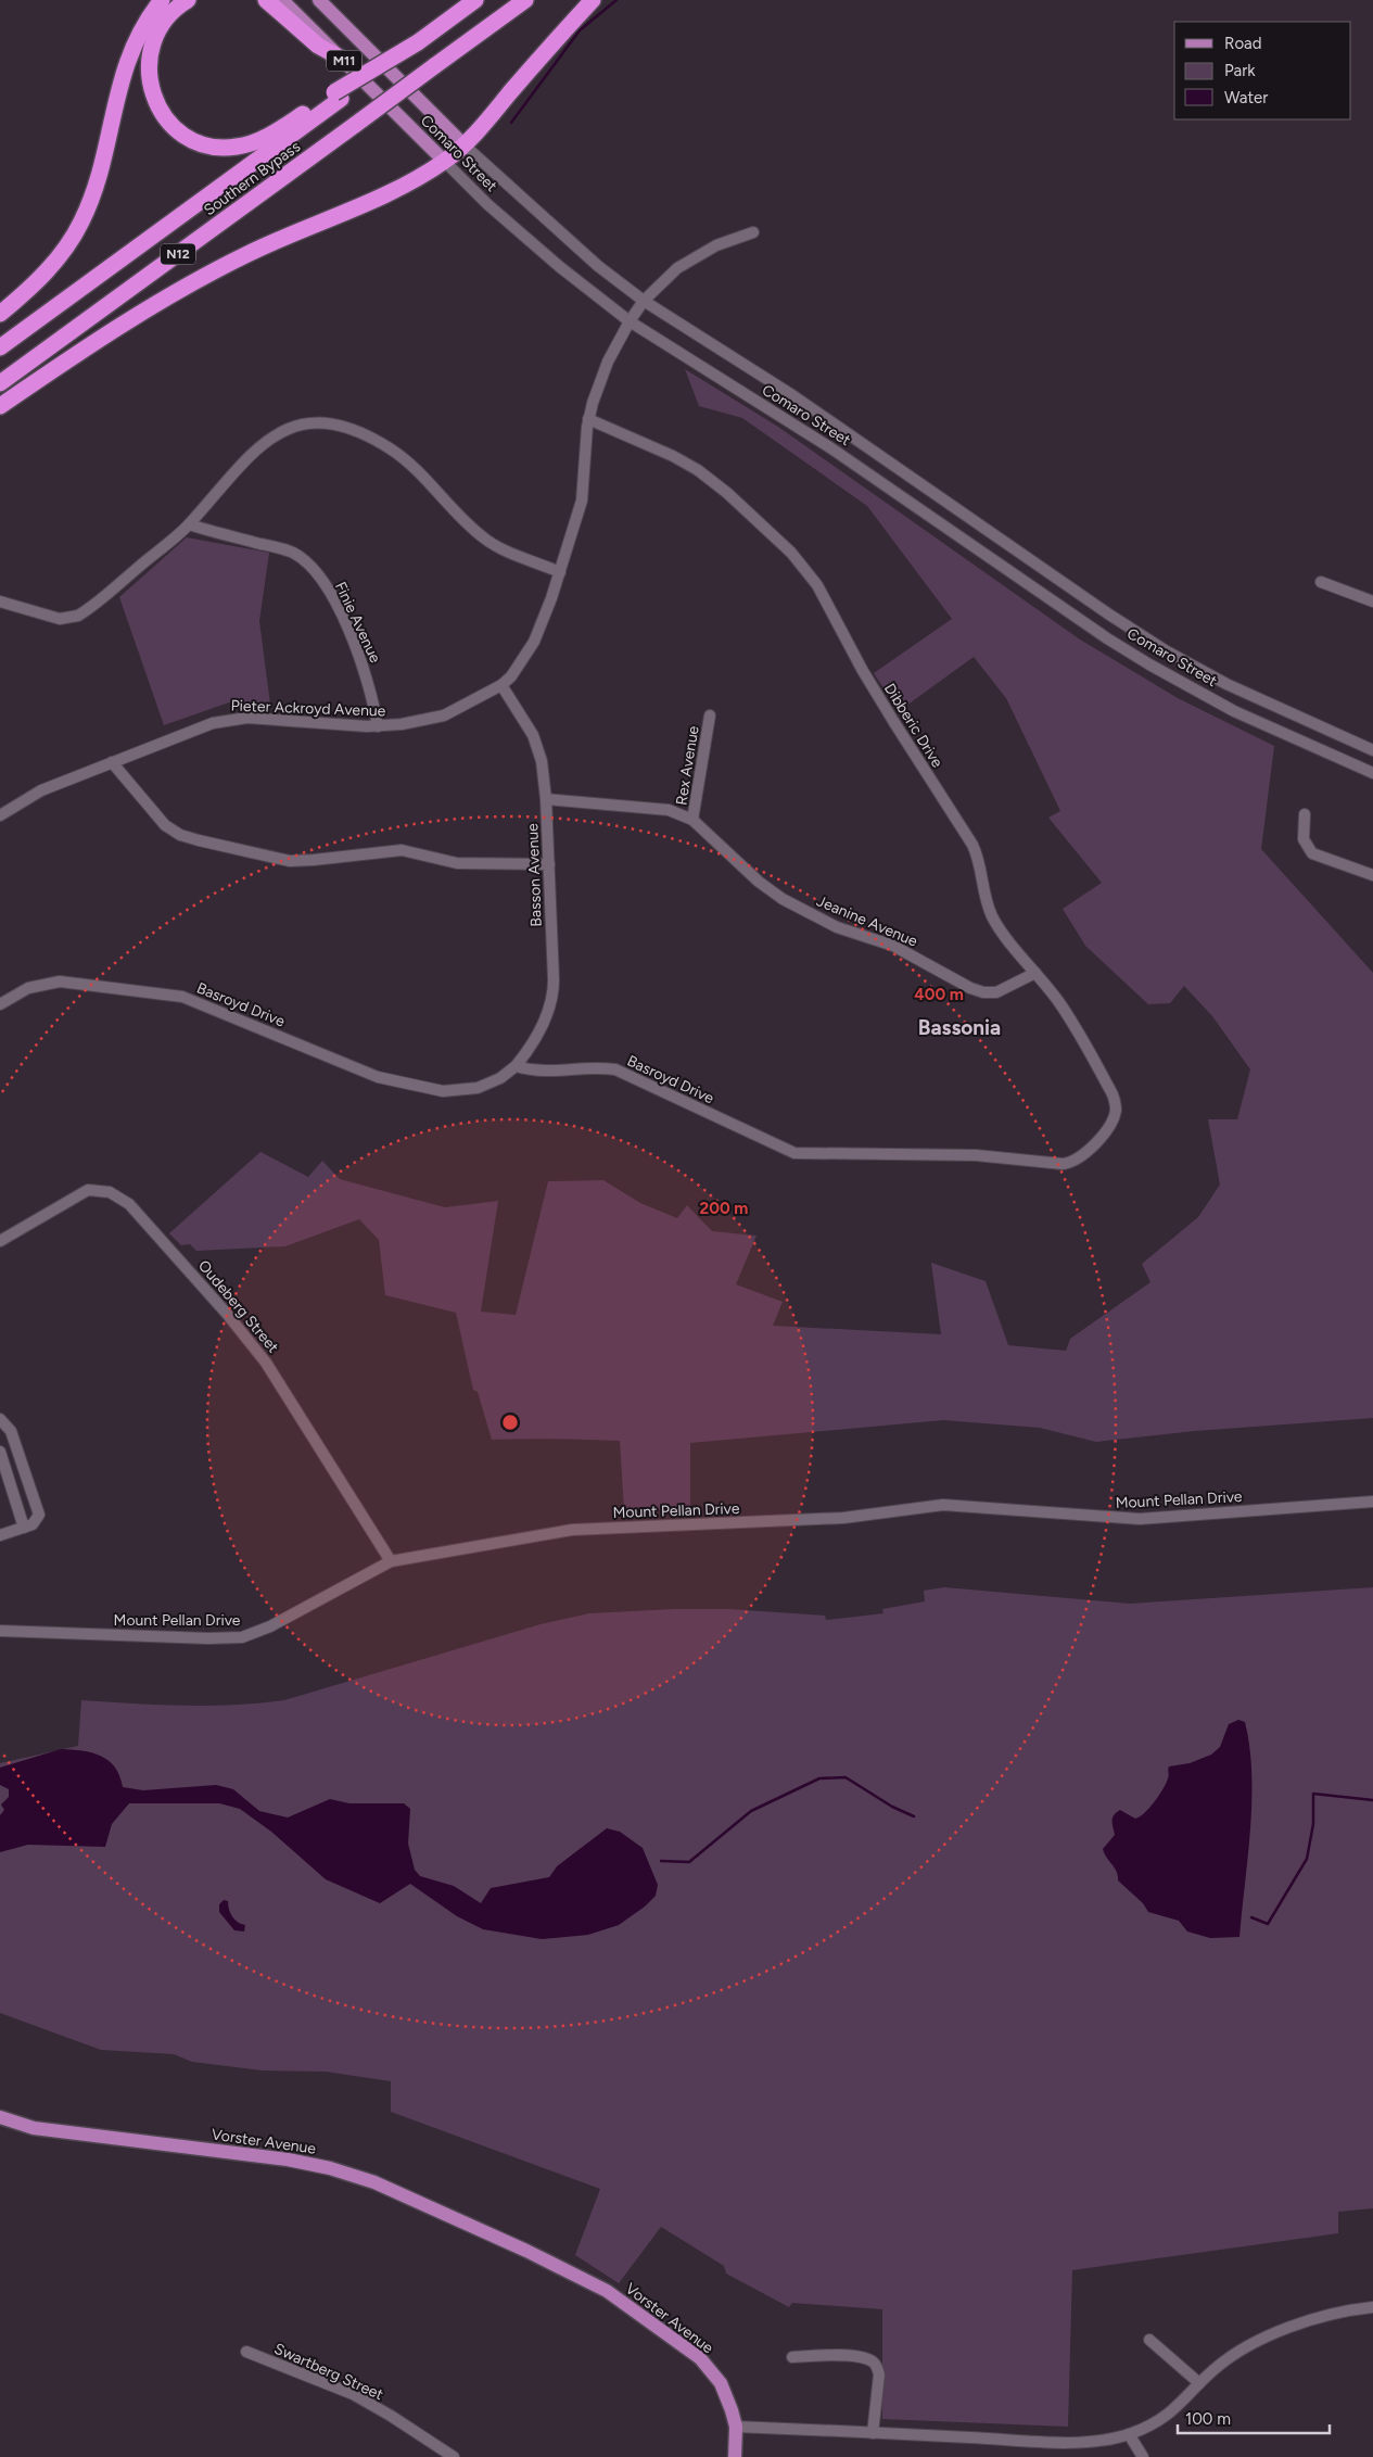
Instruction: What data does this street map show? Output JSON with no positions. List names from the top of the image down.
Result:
{
  "streets": {
    "highway": ["Southern Bypass", "N12"],
    "main road": ["M11", "Comaro Street", "Vorster Avenue"],
    "street": [
      "Finie Avenue",
      "Pieter Ackroyd Avenue",
      "Dibberic Drive",
      "Rex Avenue",
      "Basson Avenue",
      "Jeanine Avenue",
      "Basroyd Drive",
      "Oudeberg Street",
      "Mount Pellan Drive",
      "Swartberg Street"
    ]
  },
  "crossings": [
    ["Comaro Street", "Pieter Ackroyd Avenue"],
    ["Finie Avenue", "Pieter Ackroyd Avenue"],
    ["Pieter Ackroyd Avenue", "Dibberic Drive"],
    ["Pieter Ackroyd Avenue", "Basson Avenue"],
    ["Dibberic Drive", "Jeanine Avenue"],
    ["Dibberic Drive", "Basroyd Drive"],
    ["Rex Avenue", "Jeanine Avenue"],
    ["Basson Avenue", "Jeanine Avenue"],
    ["Basson Avenue", "Basroyd Drive"],
    ["Oudeberg Street", "Mount Pellan Drive"]
  ],
  "districts": ["Bassonia"],
  "legend": ["Road", "Park", "Water"],
  "scale_bar": "100 m",
  "rings": ["400 m", "200 m"]
}
